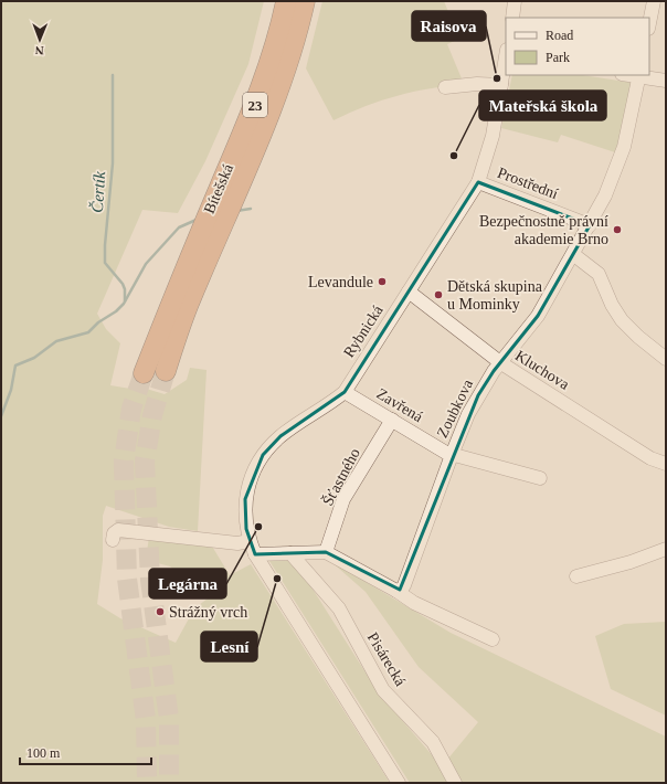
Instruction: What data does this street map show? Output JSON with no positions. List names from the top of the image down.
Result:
{
  "streets": {
    "highway": ["23", "Bítešská"],
    "street": [
      "Prostřední",
      "Rybnická",
      "Kluchova",
      "Zavřená",
      "Zoubkova",
      "Šťastného",
      "Pisárecká"
    ]
  },
  "crossings": [
    ["Prostřední", "Rybnická"],
    ["Prostřední", "Zoubkova"],
    ["Rybnická", "Kluchova"],
    ["Rybnická", "Zavřená"],
    ["Kluchova", "Zoubkova"],
    ["Zavřená", "Zoubkova"],
    ["Zavřená", "Šťastného"]
  ],
  "water": ["Čertík"],
  "places": [
    "Raisova",
    "Mateřská škola",
    "Bezpečnostně právní akademie Brno",
    "Levandule",
    "Dětská skupina u Mominky",
    "Legárna",
    "Lesní",
    "Strážný vrch"
  ],
  "legend": ["Road", "Park"],
  "scale_bar": "100 m",
  "north": "bottom"
}
